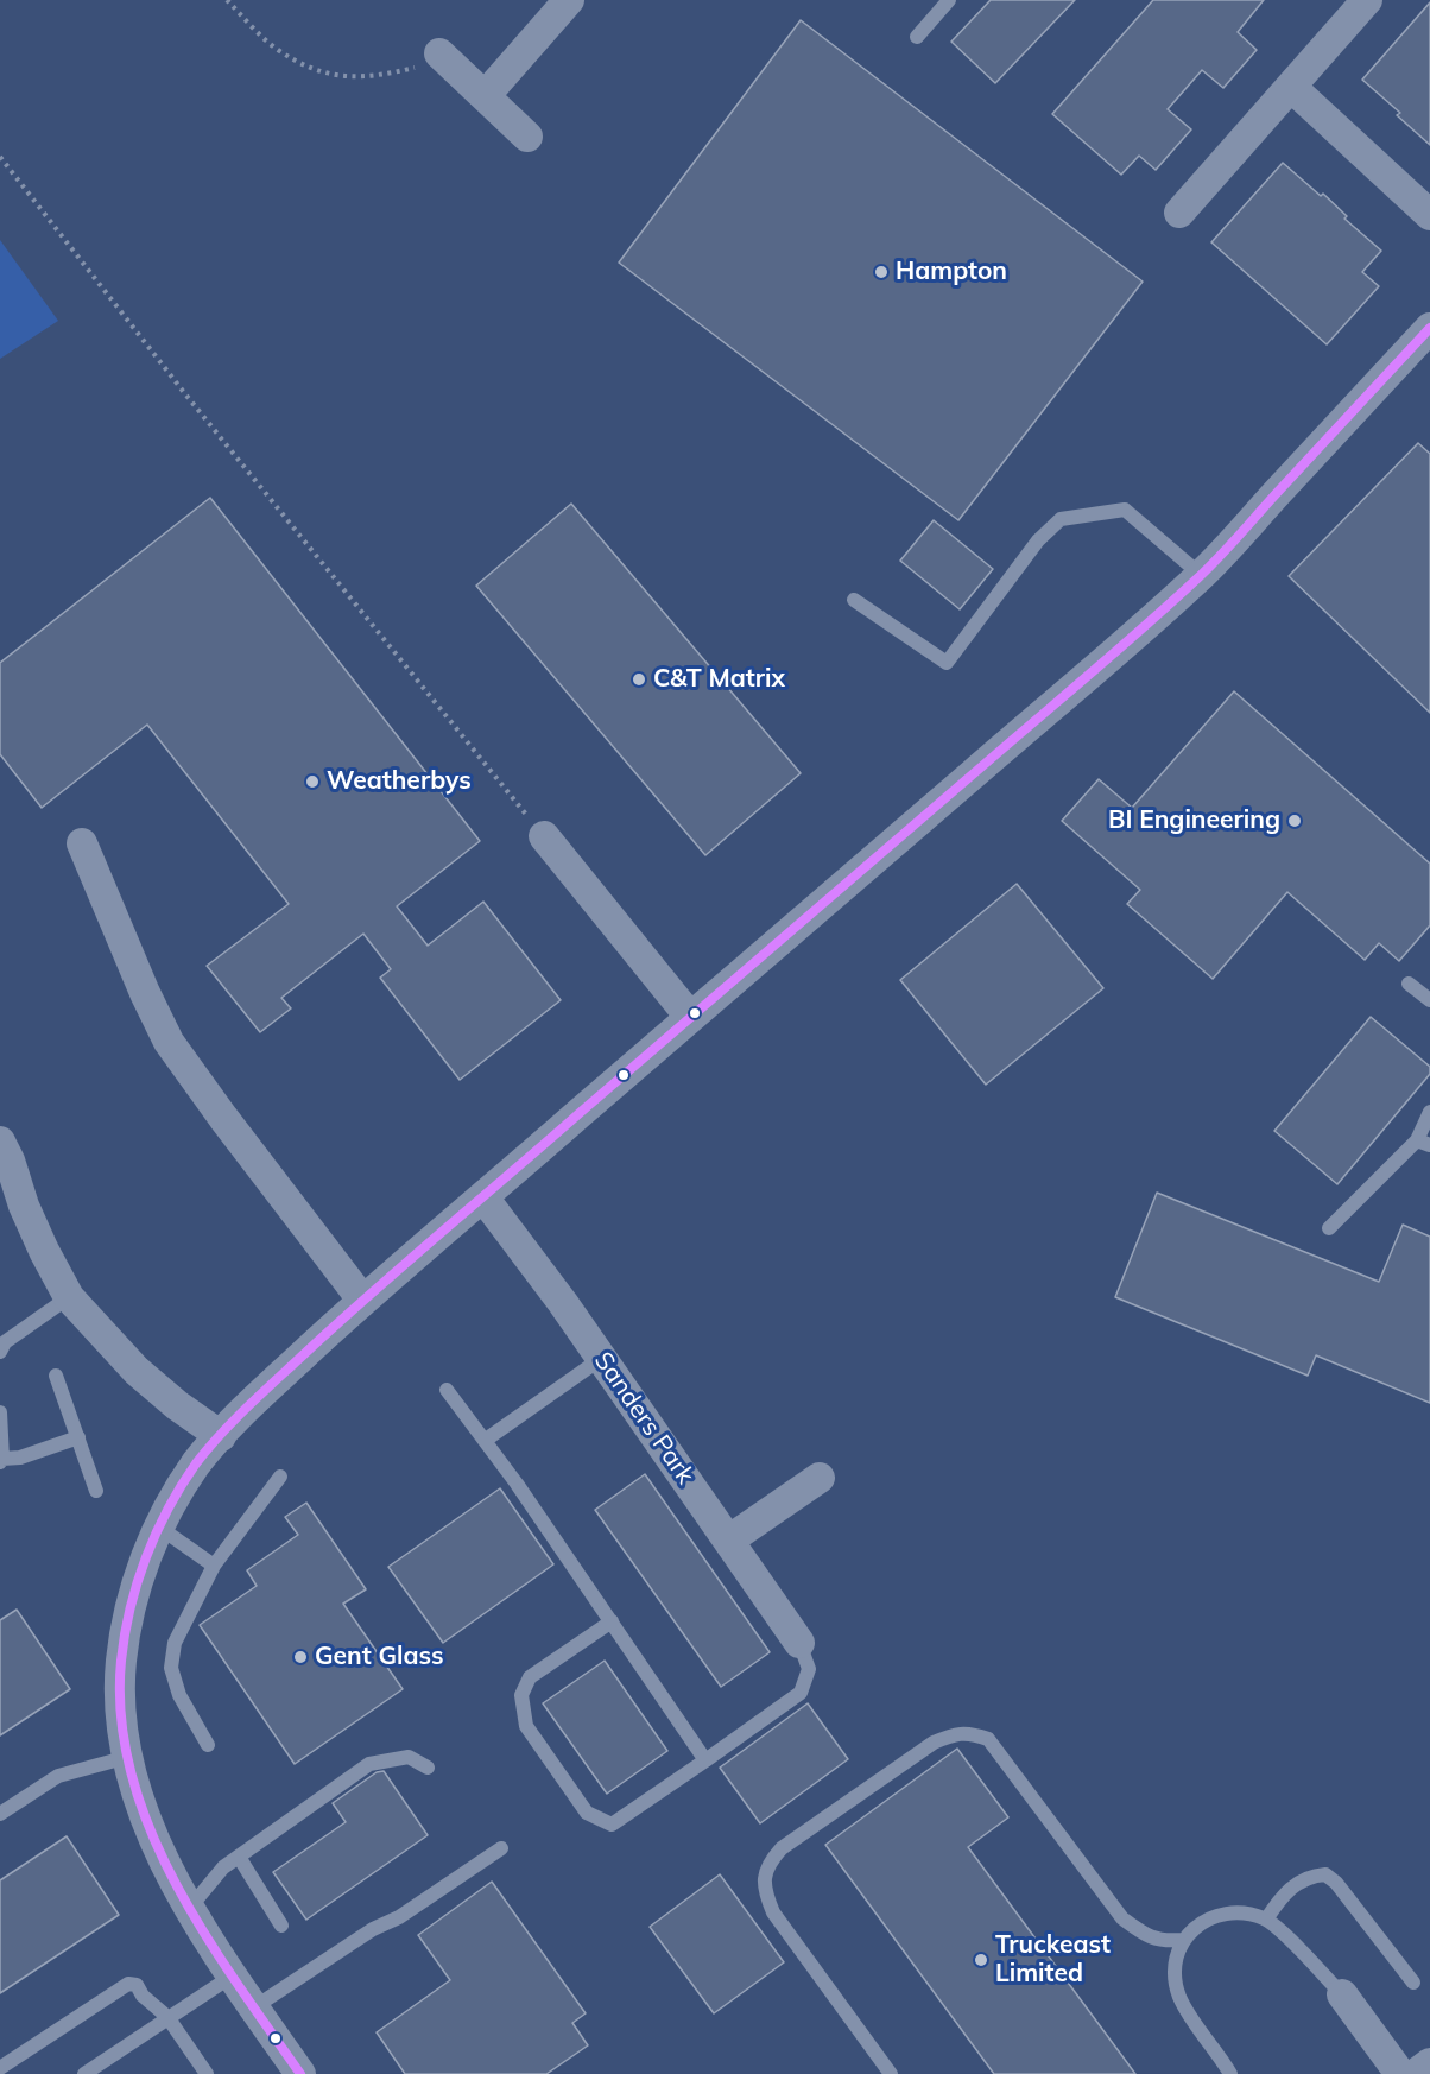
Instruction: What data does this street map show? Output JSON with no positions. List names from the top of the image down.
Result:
{
  "streets": {
    "street": ["Sanders Park"]
  },
  "places": [
    "Hampton",
    "C&T Matrix",
    "Weatherbys",
    "BI Engineering",
    "Gent Glass",
    "Truckeast Limited"
  ]
}
